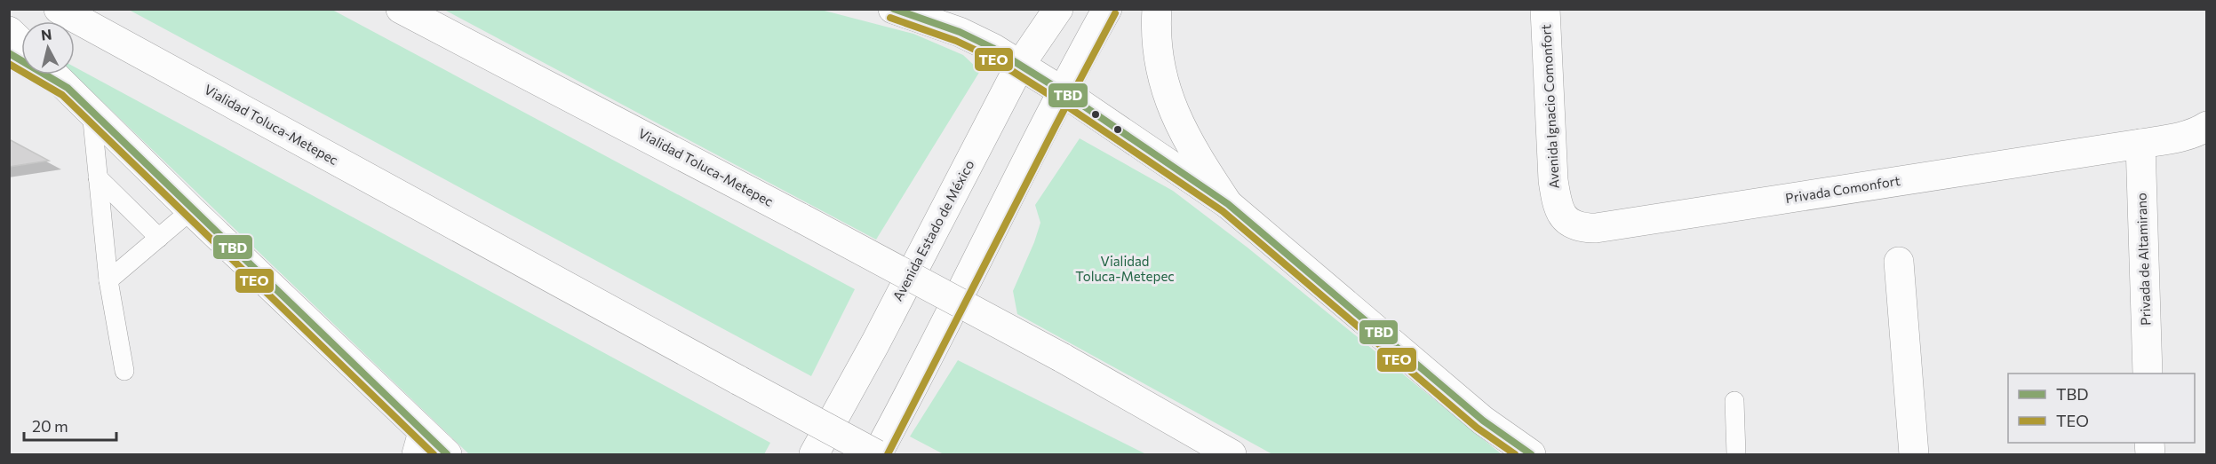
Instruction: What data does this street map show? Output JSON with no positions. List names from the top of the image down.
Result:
{
  "streets": {
    "main road": [
      "Avenida Ignacio Comonfort",
      "Vialidad Toluca-Metepec",
      "Privada Comonfort",
      "Avenida Estado de México",
      "Privada de Altamirano"
    ]
  },
  "crossings": [
    ["Avenida Ignacio Comonfort", "Privada Comonfort"],
    ["Privada Comonfort", "Privada de Altamirano"]
  ],
  "parks": ["Vialidad Toluca-Metepec"],
  "lines": ["transit line TBD", "transit line TEO"],
  "legend": ["TBD", "TEO"],
  "scale_bar": "20 m",
  "north": "top"
}
